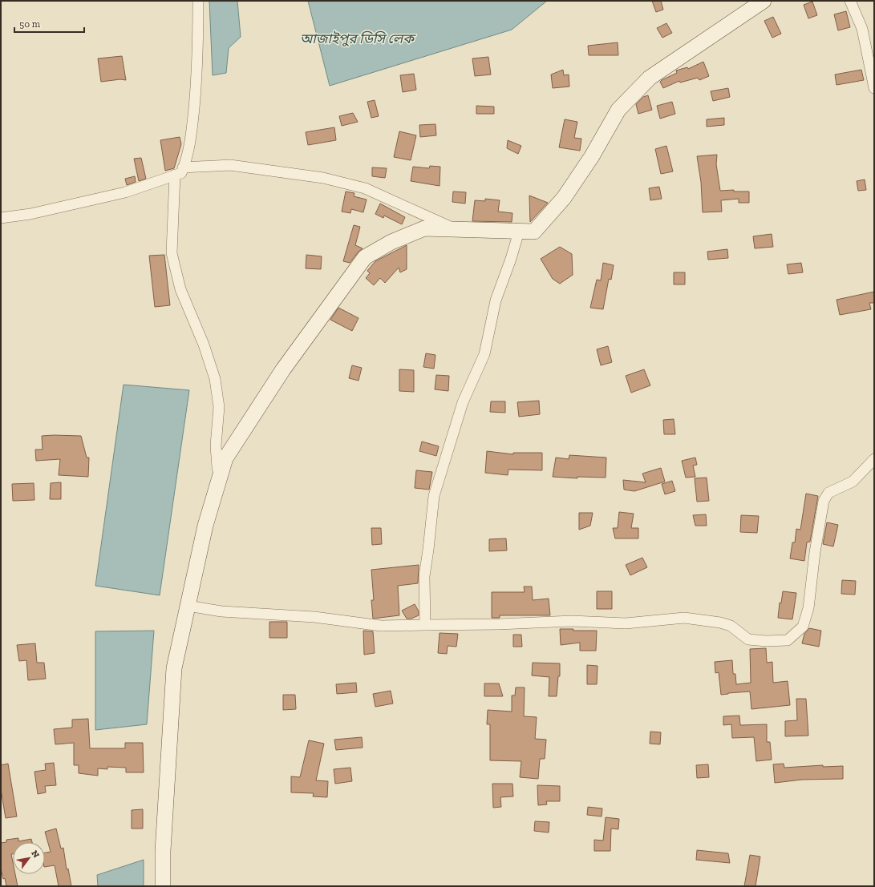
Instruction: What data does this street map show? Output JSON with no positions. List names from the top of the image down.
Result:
{
  "water": ["আজাইপুর ডিসি লেক"],
  "scale_bar": "50 m",
  "north": "top right"
}
